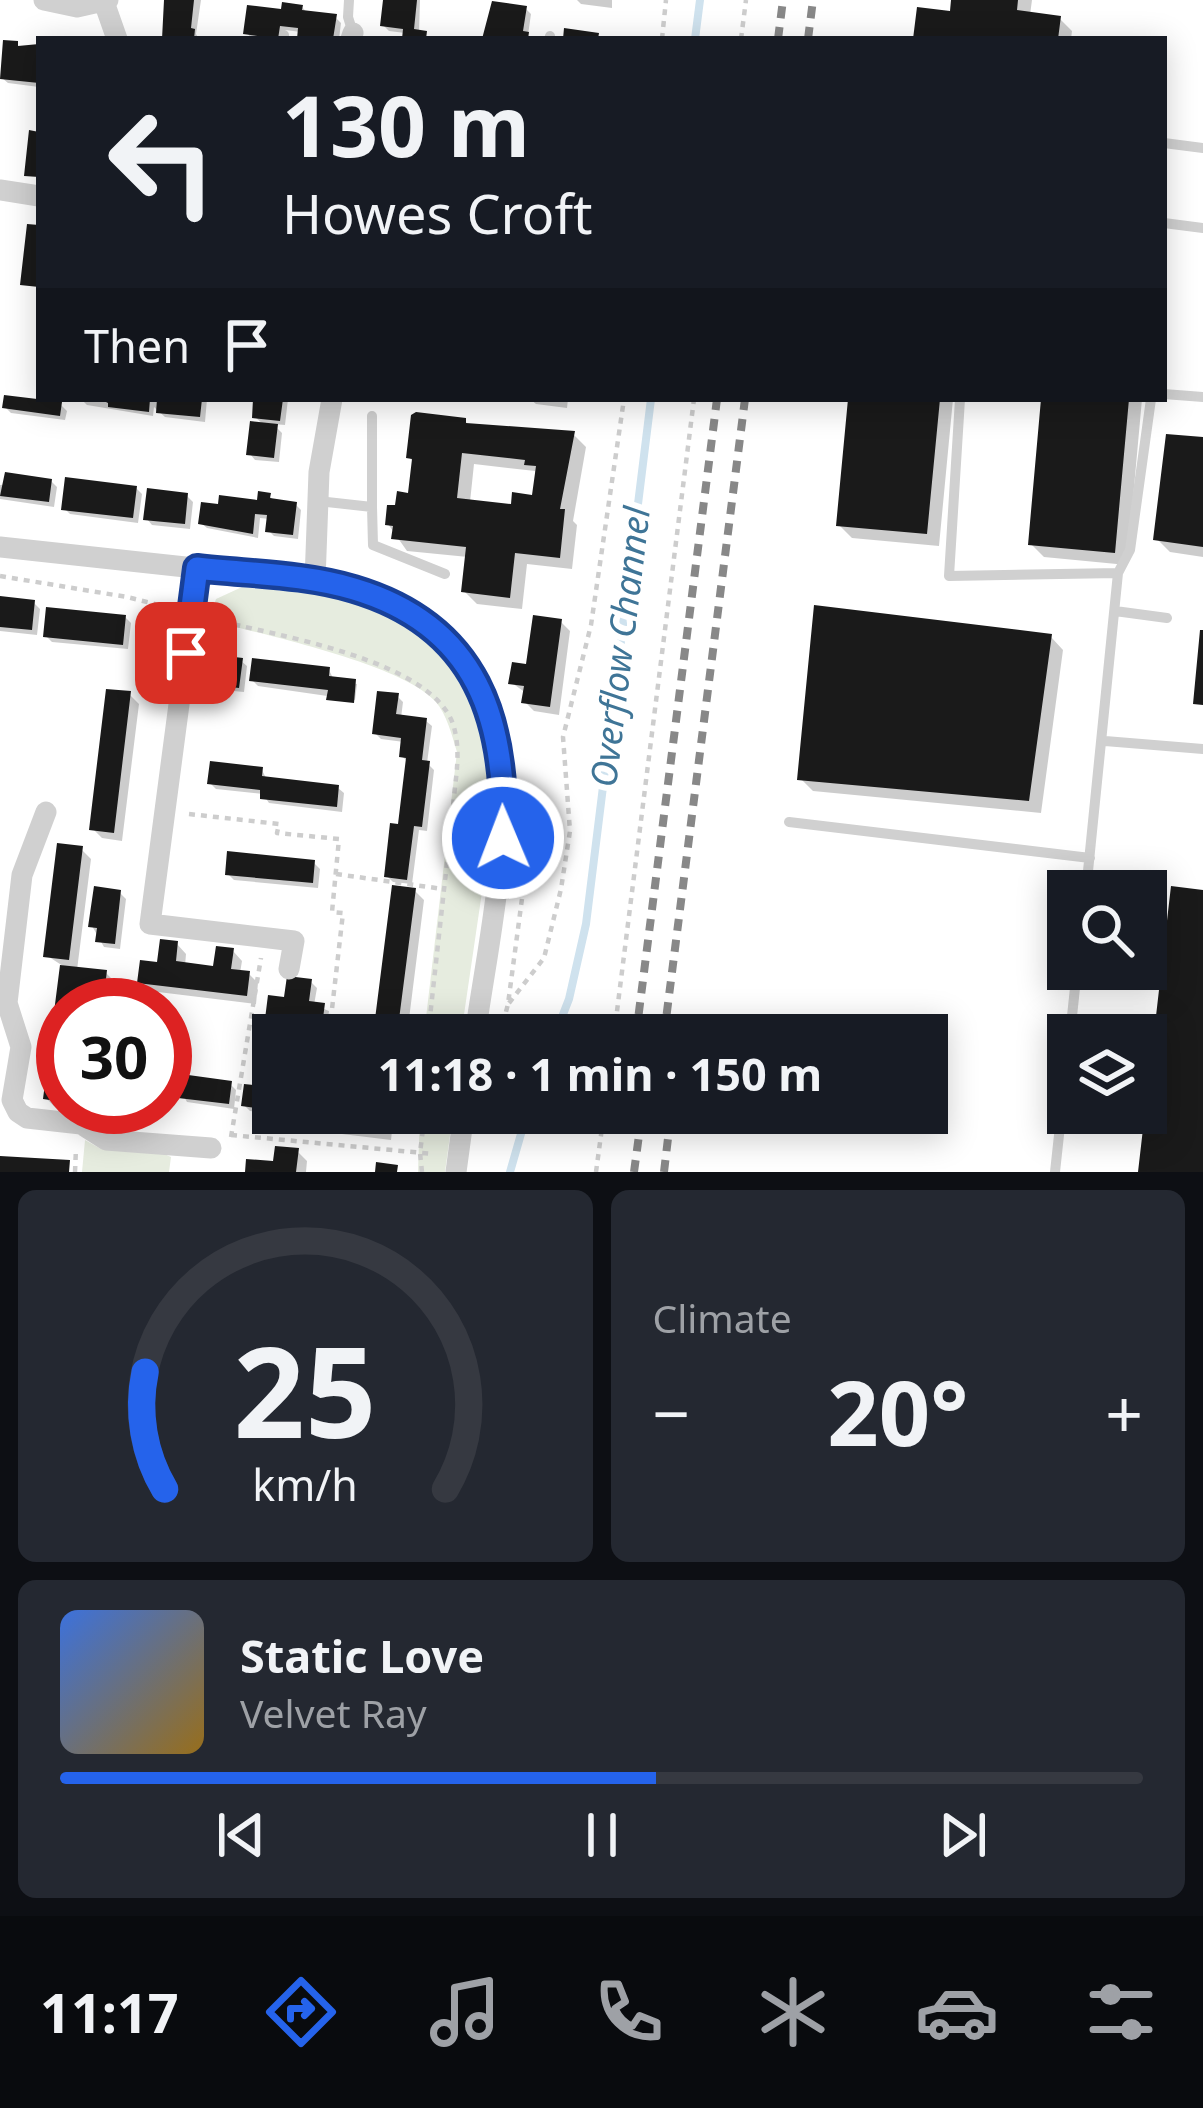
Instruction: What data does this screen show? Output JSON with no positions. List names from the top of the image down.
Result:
{
  "water": ["Overflow Channel"],
  "page": {
    "turn": ["130 m", "Howes Croft"],
    "then": "Then",
    "limit": "30",
    "trip": "11:18 · 1 min · 150 m",
    "tile": "Climate",
    "heat": ["−", "20°", "+"],
    "song": ["Static Love", "Velvet Ray"],
    "tabs": "11:17",
    "gauge": ["25", "km/h"]
  }
}
